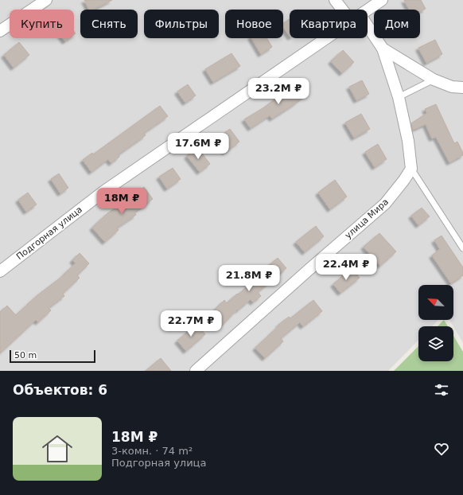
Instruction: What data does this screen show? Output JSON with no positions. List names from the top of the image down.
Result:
{
  "streets": {
    "street": ["улица Мира", "Подгорная улица"]
  },
  "scale_bar": "50 m",
  "north": "top left",
  "page": {
    "chip": [
      "Купить",
      "Снять",
      "Фильтры",
      "Новое",
      "Квартира",
      "Дом"
    ],
    "price": [
      "23.2M ₽",
      "17.6M ₽",
      "18M ₽",
      "22.4M ₽",
      "21.8M ₽",
      "22.7M ₽"
    ],
    "scale": "50 m",
    "heading": "Объектов: 6",
    "list": [
      {
        "name": "18M ₽",
        "note": "3-комн. · 74 m² · Подгорная улица"
      }
    ]
  }
}
